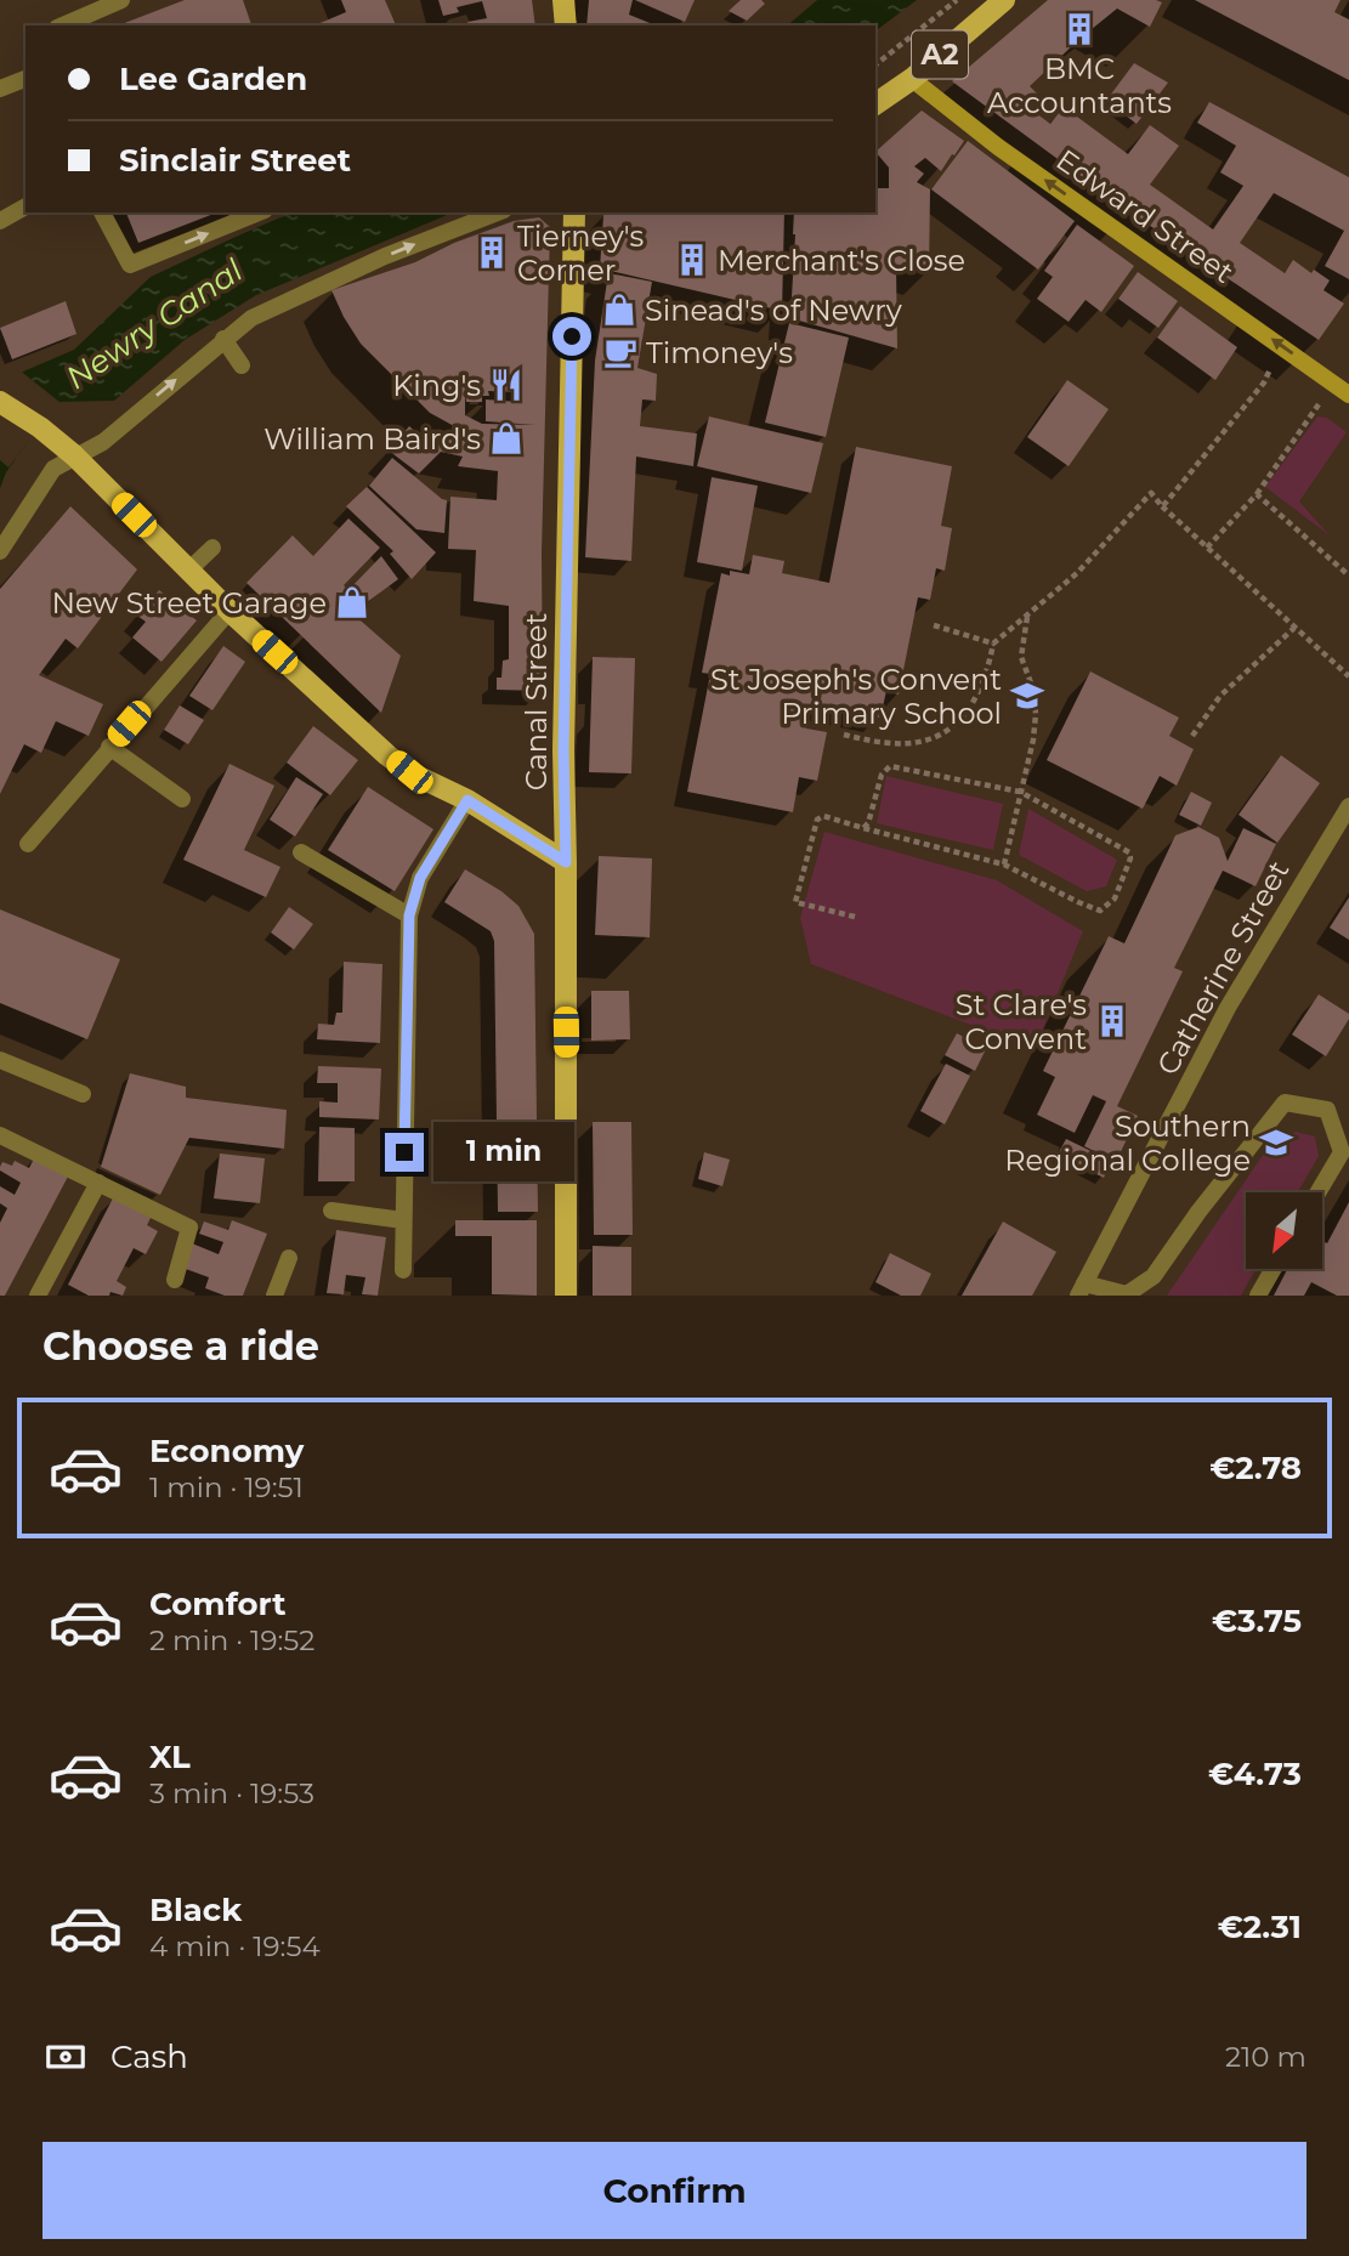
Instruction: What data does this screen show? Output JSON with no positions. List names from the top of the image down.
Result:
{
  "streets": {
    "main road": ["A2", "Edward Street", "Canal Street"],
    "street": ["Catherine Street"]
  },
  "crossings": [
    ["A2", "Edward Street"]
  ],
  "one_way": ["Edward Street"],
  "water": ["Newry Canal"],
  "places": {
    "building": [
      "BMC Accountants",
      "Tierney's Corner",
      "Merchant's Close",
      "St Clare's Convent"
    ],
    "shop": ["Sinead's of Newry", "William Baird's", "New Street Garage"],
    "cafe": ["Timoney's"],
    "restaurant": ["King's"],
    "school or university": ["St Joseph's Convent Primary School", "Southern Regional College"]
  },
  "north": "bottom left",
  "page": {
    "banner": ["Lee Garden", "Sinclair Street"],
    "bubble": "1 min",
    "heading": "Choose a ride",
    "list": [
      {
        "name": "Economy",
        "note": "1 min · 19:51",
        "value": "€2.78"
      },
      {
        "name": "Comfort",
        "note": "2 min · 19:52",
        "value": "€3.75"
      },
      {
        "name": "XL",
        "note": "3 min · 19:53",
        "value": "€4.73"
      },
      {
        "name": "Black",
        "note": "4 min · 19:54",
        "value": "€2.31"
      }
    ],
    "pay": ["Cash", "210 m"],
    "buttons": "Confirm"
  }
}
